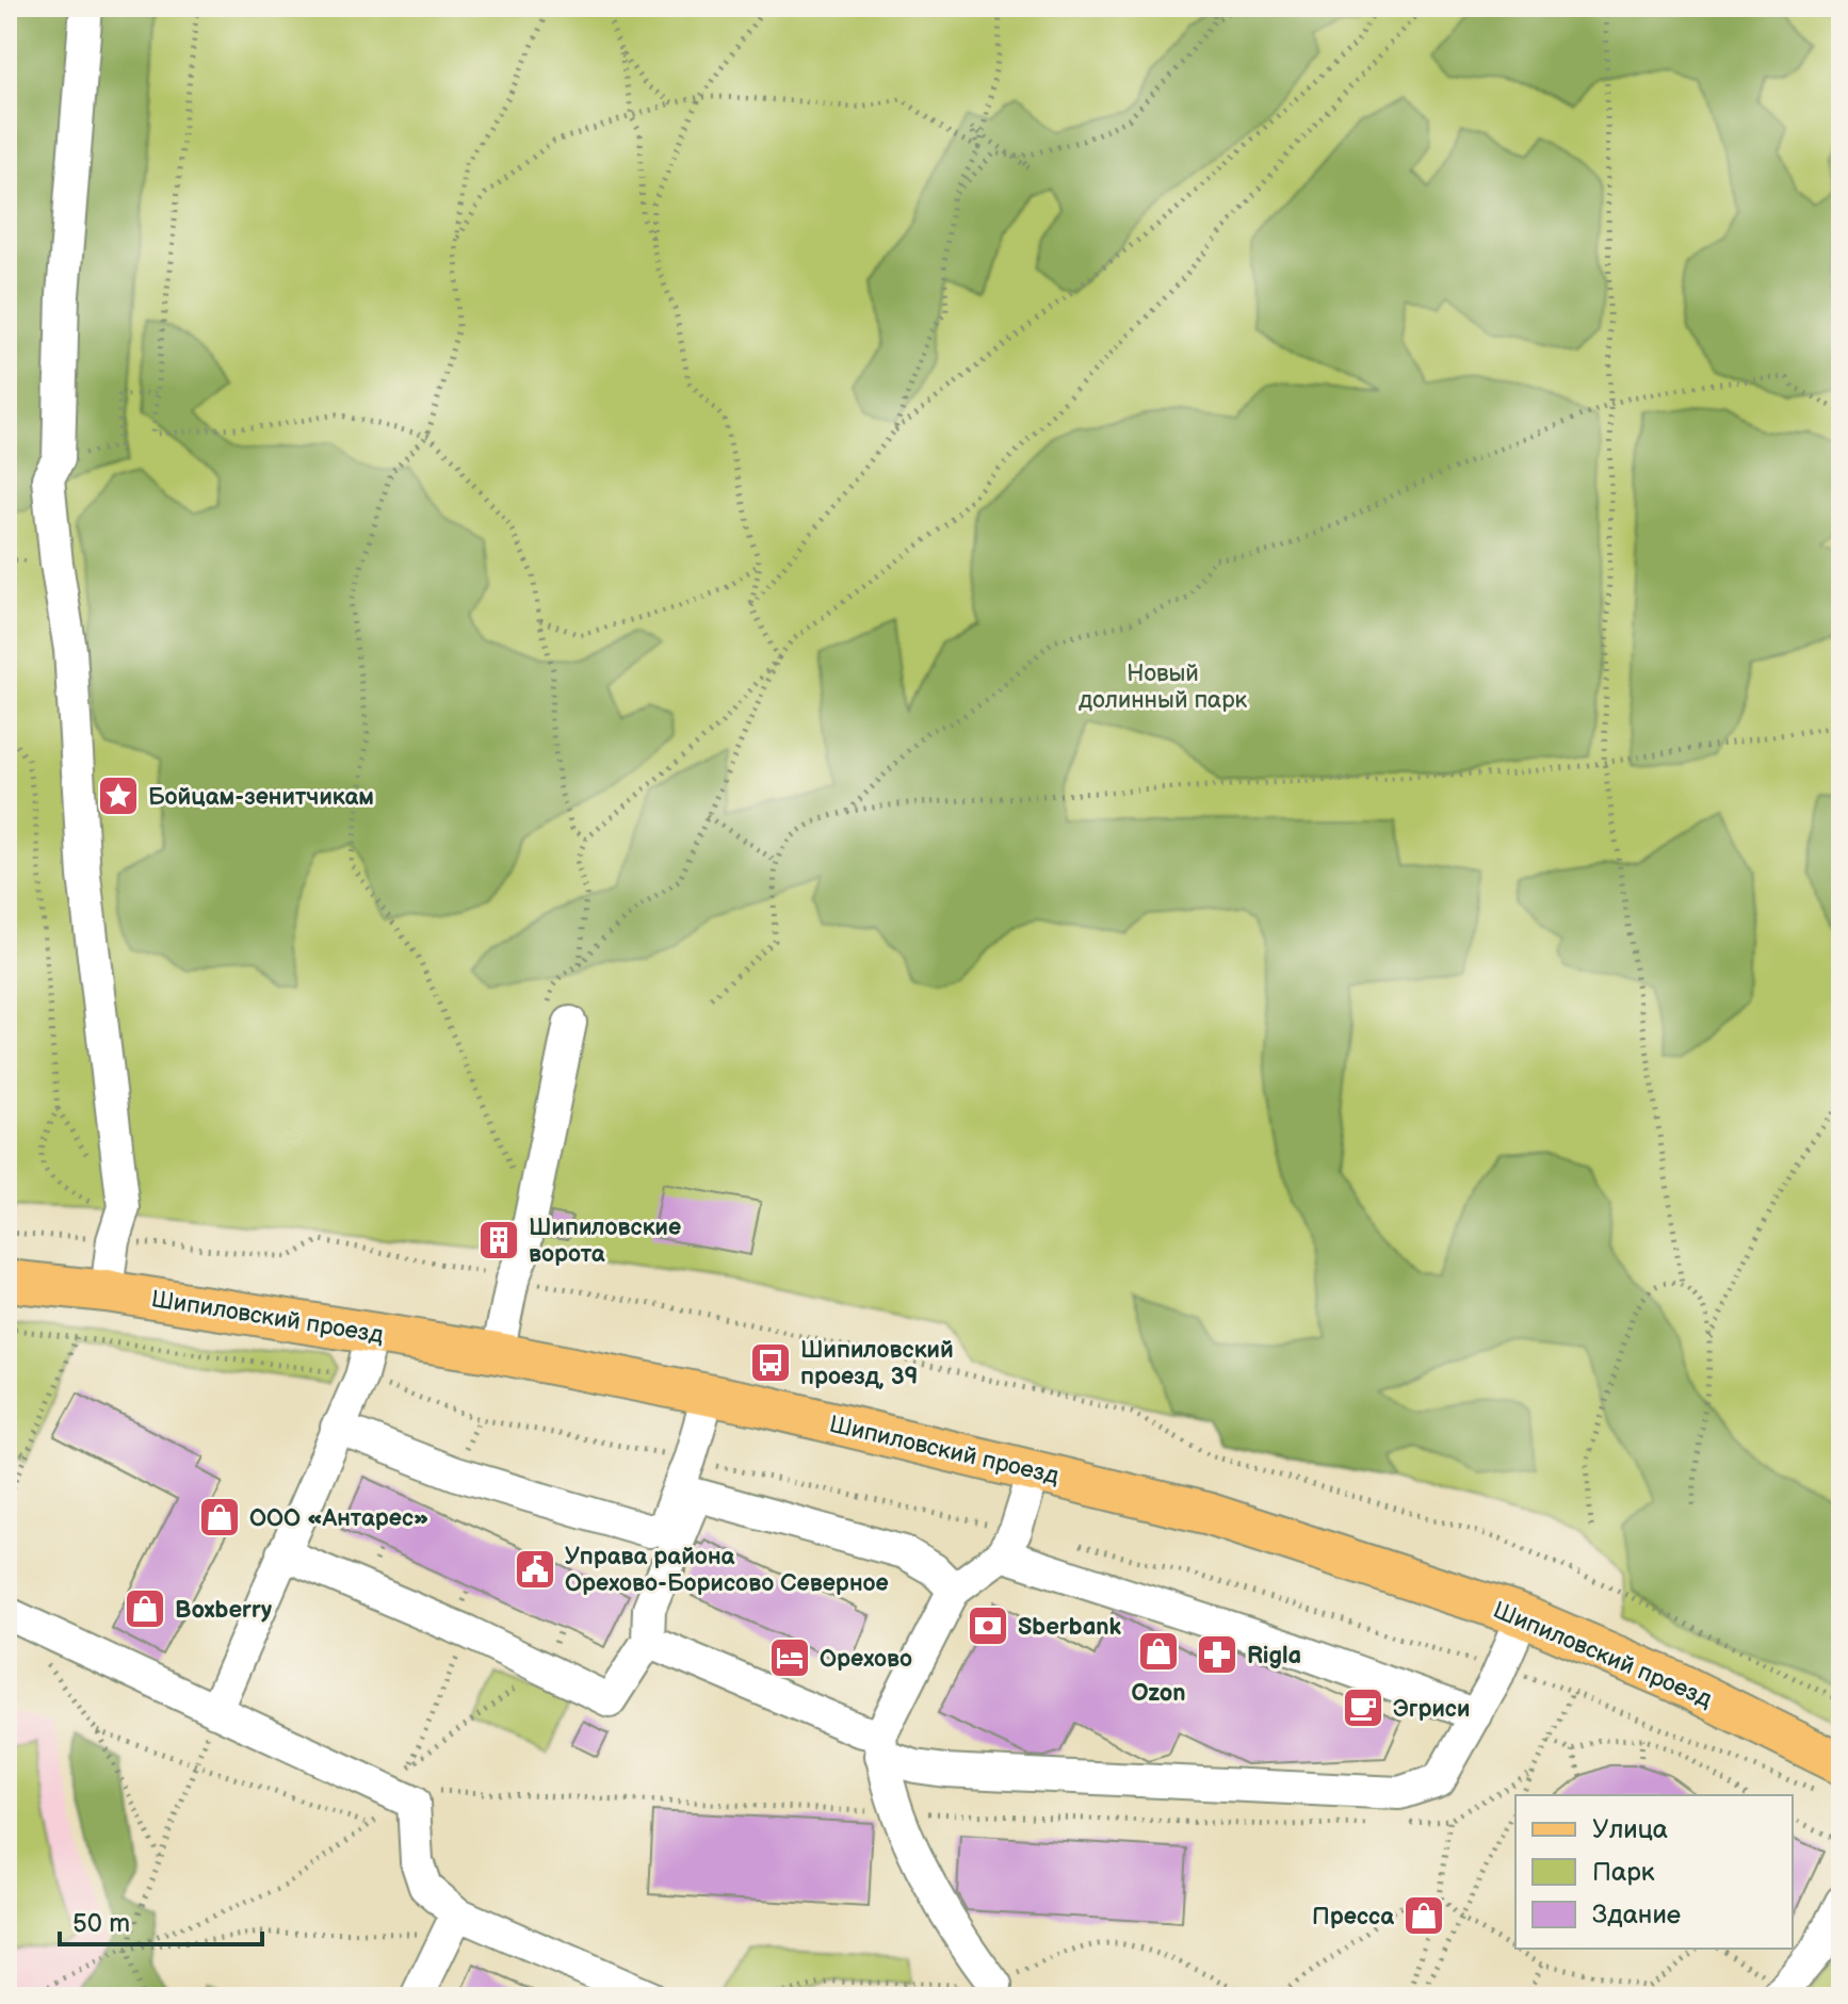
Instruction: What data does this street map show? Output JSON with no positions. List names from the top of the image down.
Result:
{
  "streets": {
    "main road": ["Шипиловский проезд"]
  },
  "parks": ["Новый долинный парк"],
  "places": {
    "place": ["Бойцам-зенитчикам"],
    "building": ["Шипиловские ворота"],
    "bus stop": ["Шипиловский проезд, 39"],
    "shop": [
      "ООО «Антарес»",
      "Boxberry",
      "Ozon",
      "Пресса"
    ],
    "public building": ["Управа района Орехово-Борисово Северное"],
    "bank": ["Sberbank"],
    "pharmacy": ["Rigla"],
    "hotel": ["Орехово"],
    "cafe": ["Эгриси"]
  },
  "legend": ["Улица", "Парк", "Здание"],
  "scale_bar": "50 m"
}
